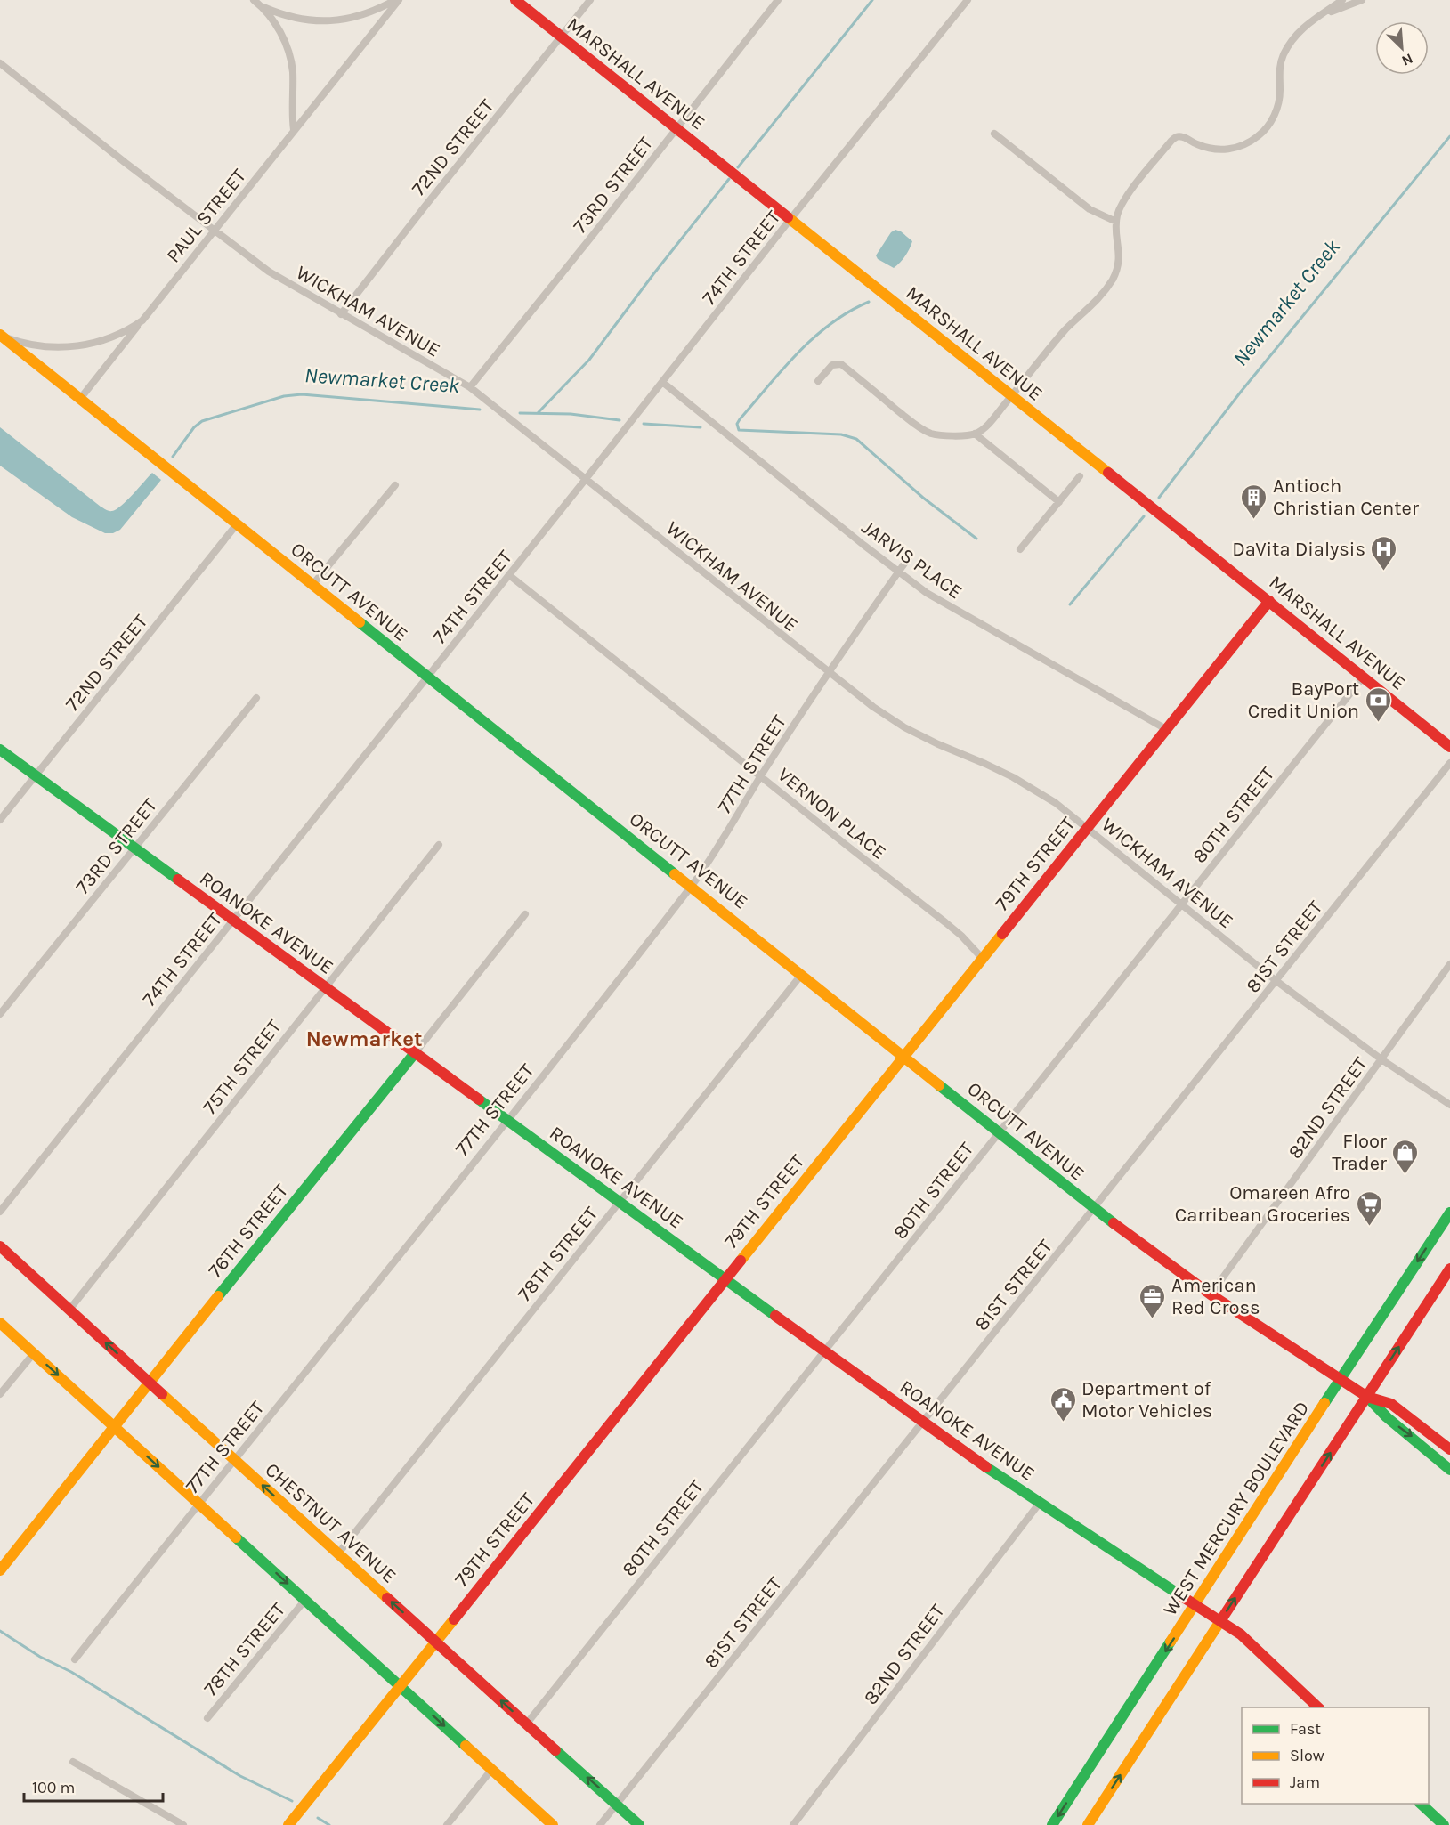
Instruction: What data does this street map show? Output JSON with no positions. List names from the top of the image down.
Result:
{
  "streets": {
    "main road": [
      "MARSHALL AVENUE",
      "ORCUTT AVENUE",
      "79TH STREET",
      "ROANOKE AVENUE",
      "76TH STREET",
      "WEST MERCURY BOULEVARD",
      "CHESTNUT AVENUE"
    ],
    "street": [
      "72ND STREET",
      "73RD STREET",
      "PAUL STREET",
      "74TH STREET",
      "WICKHAM AVENUE",
      "JARVIS PLACE",
      "77TH STREET",
      "VERNON PLACE",
      "80TH STREET",
      "81ST STREET",
      "75TH STREET",
      "82ND STREET",
      "78TH STREET"
    ]
  },
  "crossings": [
    ["MARSHALL AVENUE", "72ND STREET"],
    ["MARSHALL AVENUE", "73RD STREET"],
    ["MARSHALL AVENUE", "74TH STREET"],
    ["MARSHALL AVENUE", "80TH STREET"],
    ["MARSHALL AVENUE", "79TH STREET"],
    ["72ND STREET", "WICKHAM AVENUE"],
    ["72ND STREET", "ORCUTT AVENUE"],
    ["72ND STREET", "ROANOKE AVENUE"],
    ["73RD STREET", "WICKHAM AVENUE"],
    ["73RD STREET", "ROANOKE AVENUE"],
    ["PAUL STREET", "WICKHAM AVENUE"],
    ["PAUL STREET", "ORCUTT AVENUE"],
    ["74TH STREET", "WICKHAM AVENUE"],
    ["74TH STREET", "JARVIS PLACE"],
    ["74TH STREET", "ORCUTT AVENUE"],
    ["74TH STREET", "VERNON PLACE"],
    ["74TH STREET", "ROANOKE AVENUE"],
    ["WICKHAM AVENUE", "77TH STREET"],
    ["WICKHAM AVENUE", "80TH STREET"],
    ["WICKHAM AVENUE", "79TH STREET"],
    ["WICKHAM AVENUE", "81ST STREET"],
    ["WICKHAM AVENUE", "82ND STREET"],
    ["JARVIS PLACE", "77TH STREET"],
    ["JARVIS PLACE", "79TH STREET"],
    ["ORCUTT AVENUE", "77TH STREET"],
    ["ORCUTT AVENUE", "80TH STREET"],
    ["ORCUTT AVENUE", "79TH STREET"],
    ["ORCUTT AVENUE", "81ST STREET"],
    ["ORCUTT AVENUE", "82ND STREET"],
    ["ORCUTT AVENUE", "78TH STREET"],
    ["ORCUTT AVENUE", "WEST MERCURY BOULEVARD"],
    ["77TH STREET", "VERNON PLACE"],
    ["77TH STREET", "ROANOKE AVENUE"],
    ["77TH STREET", "CHESTNUT AVENUE"],
    ["VERNON PLACE", "79TH STREET"],
    ["80TH STREET", "ROANOKE AVENUE"],
    ["80TH STREET", "CHESTNUT AVENUE"],
    ["79TH STREET", "ROANOKE AVENUE"],
    ["79TH STREET", "CHESTNUT AVENUE"],
    ["ROANOKE AVENUE", "81ST STREET"],
    ["ROANOKE AVENUE", "75TH STREET"],
    ["ROANOKE AVENUE", "82ND STREET"],
    ["ROANOKE AVENUE", "76TH STREET"],
    ["ROANOKE AVENUE", "78TH STREET"],
    ["ROANOKE AVENUE", "WEST MERCURY BOULEVARD"],
    ["81ST STREET", "CHESTNUT AVENUE"],
    ["75TH STREET", "CHESTNUT AVENUE"],
    ["76TH STREET", "CHESTNUT AVENUE"],
    ["78TH STREET", "CHESTNUT AVENUE"]
  ],
  "districts": ["Newmarket"],
  "water": ["Newmarket Creek"],
  "places": {
    "building": ["Antioch Christian Center"],
    "hospital": ["DaVita Dialysis"],
    "bank": ["BayPort Credit Union"],
    "shop": ["Floor Trader"],
    "supermarket": ["Omareen Afro Carribean Groceries"],
    "office": ["American Red Cross"],
    "public building": ["Department of Motor Vehicles"]
  },
  "legend": ["Fast", "Slow", "Jam"],
  "scale_bar": "100 m",
  "north": "bottom right"
}
